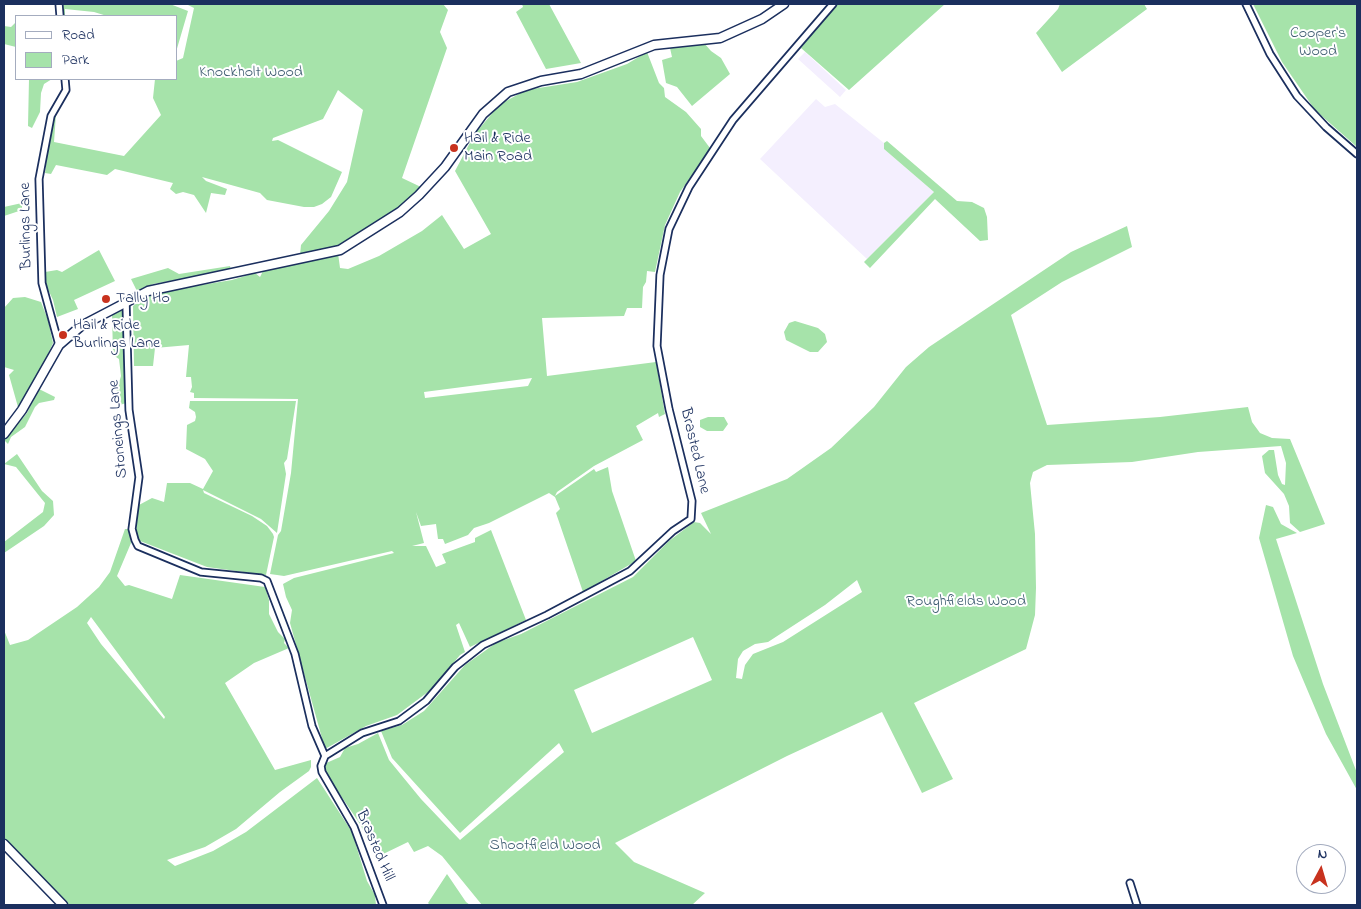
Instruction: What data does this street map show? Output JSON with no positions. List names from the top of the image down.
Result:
{
  "streets": {
    "street": [
      "Burlings Lane",
      "Stoneings Lane",
      "Brasted Lane",
      "Brasted Hill"
    ]
  },
  "crossings": [
    ["Stoneings Lane", "Brasted Lane"],
    ["Stoneings Lane", "Brasted Hill"],
    ["Brasted Lane", "Brasted Hill"]
  ],
  "parks": [
    "Cooper's Wood",
    "Knockholt Wood",
    "Roughfields Wood",
    "Shootfield Wood"
  ],
  "places": ["Hail & Ride Main Road", "Tally Ho", "Hail & Ride Burlings Lane"],
  "legend": ["Road", "Park"],
  "north": "top"
}
